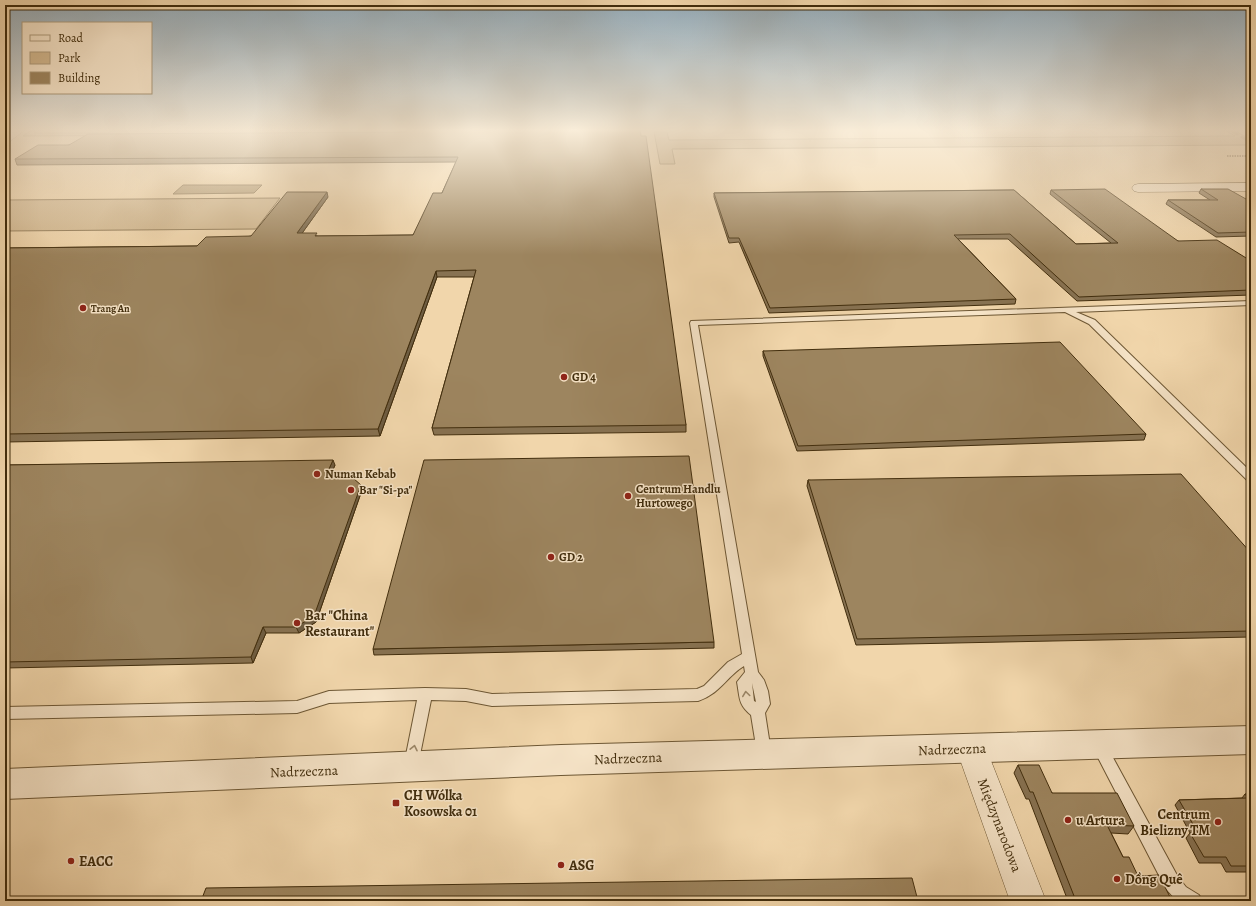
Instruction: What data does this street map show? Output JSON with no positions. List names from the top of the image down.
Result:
{
  "streets": {
    "street": ["Nadrzeczna", "Międzynarodowa"]
  },
  "crossings": [
    ["Nadrzeczna", "Międzynarodowa"]
  ],
  "places": {
    "other": [
      "Trang An",
      "GD 4",
      "Numan Kebab",
      "Bar \"Si-pa\"",
      "Centrum Handlu Hurtowego",
      "GD 2",
      "Bar \"China Restaurant\"",
      "u Artura",
      "Centrum Bielizny TM",
      "EACC",
      "ASG",
      "Dồng Quê"
    ],
    "transit": ["CH Wólka Kosowska 01"]
  },
  "legend": ["Road", "Park", "Building"]
}
